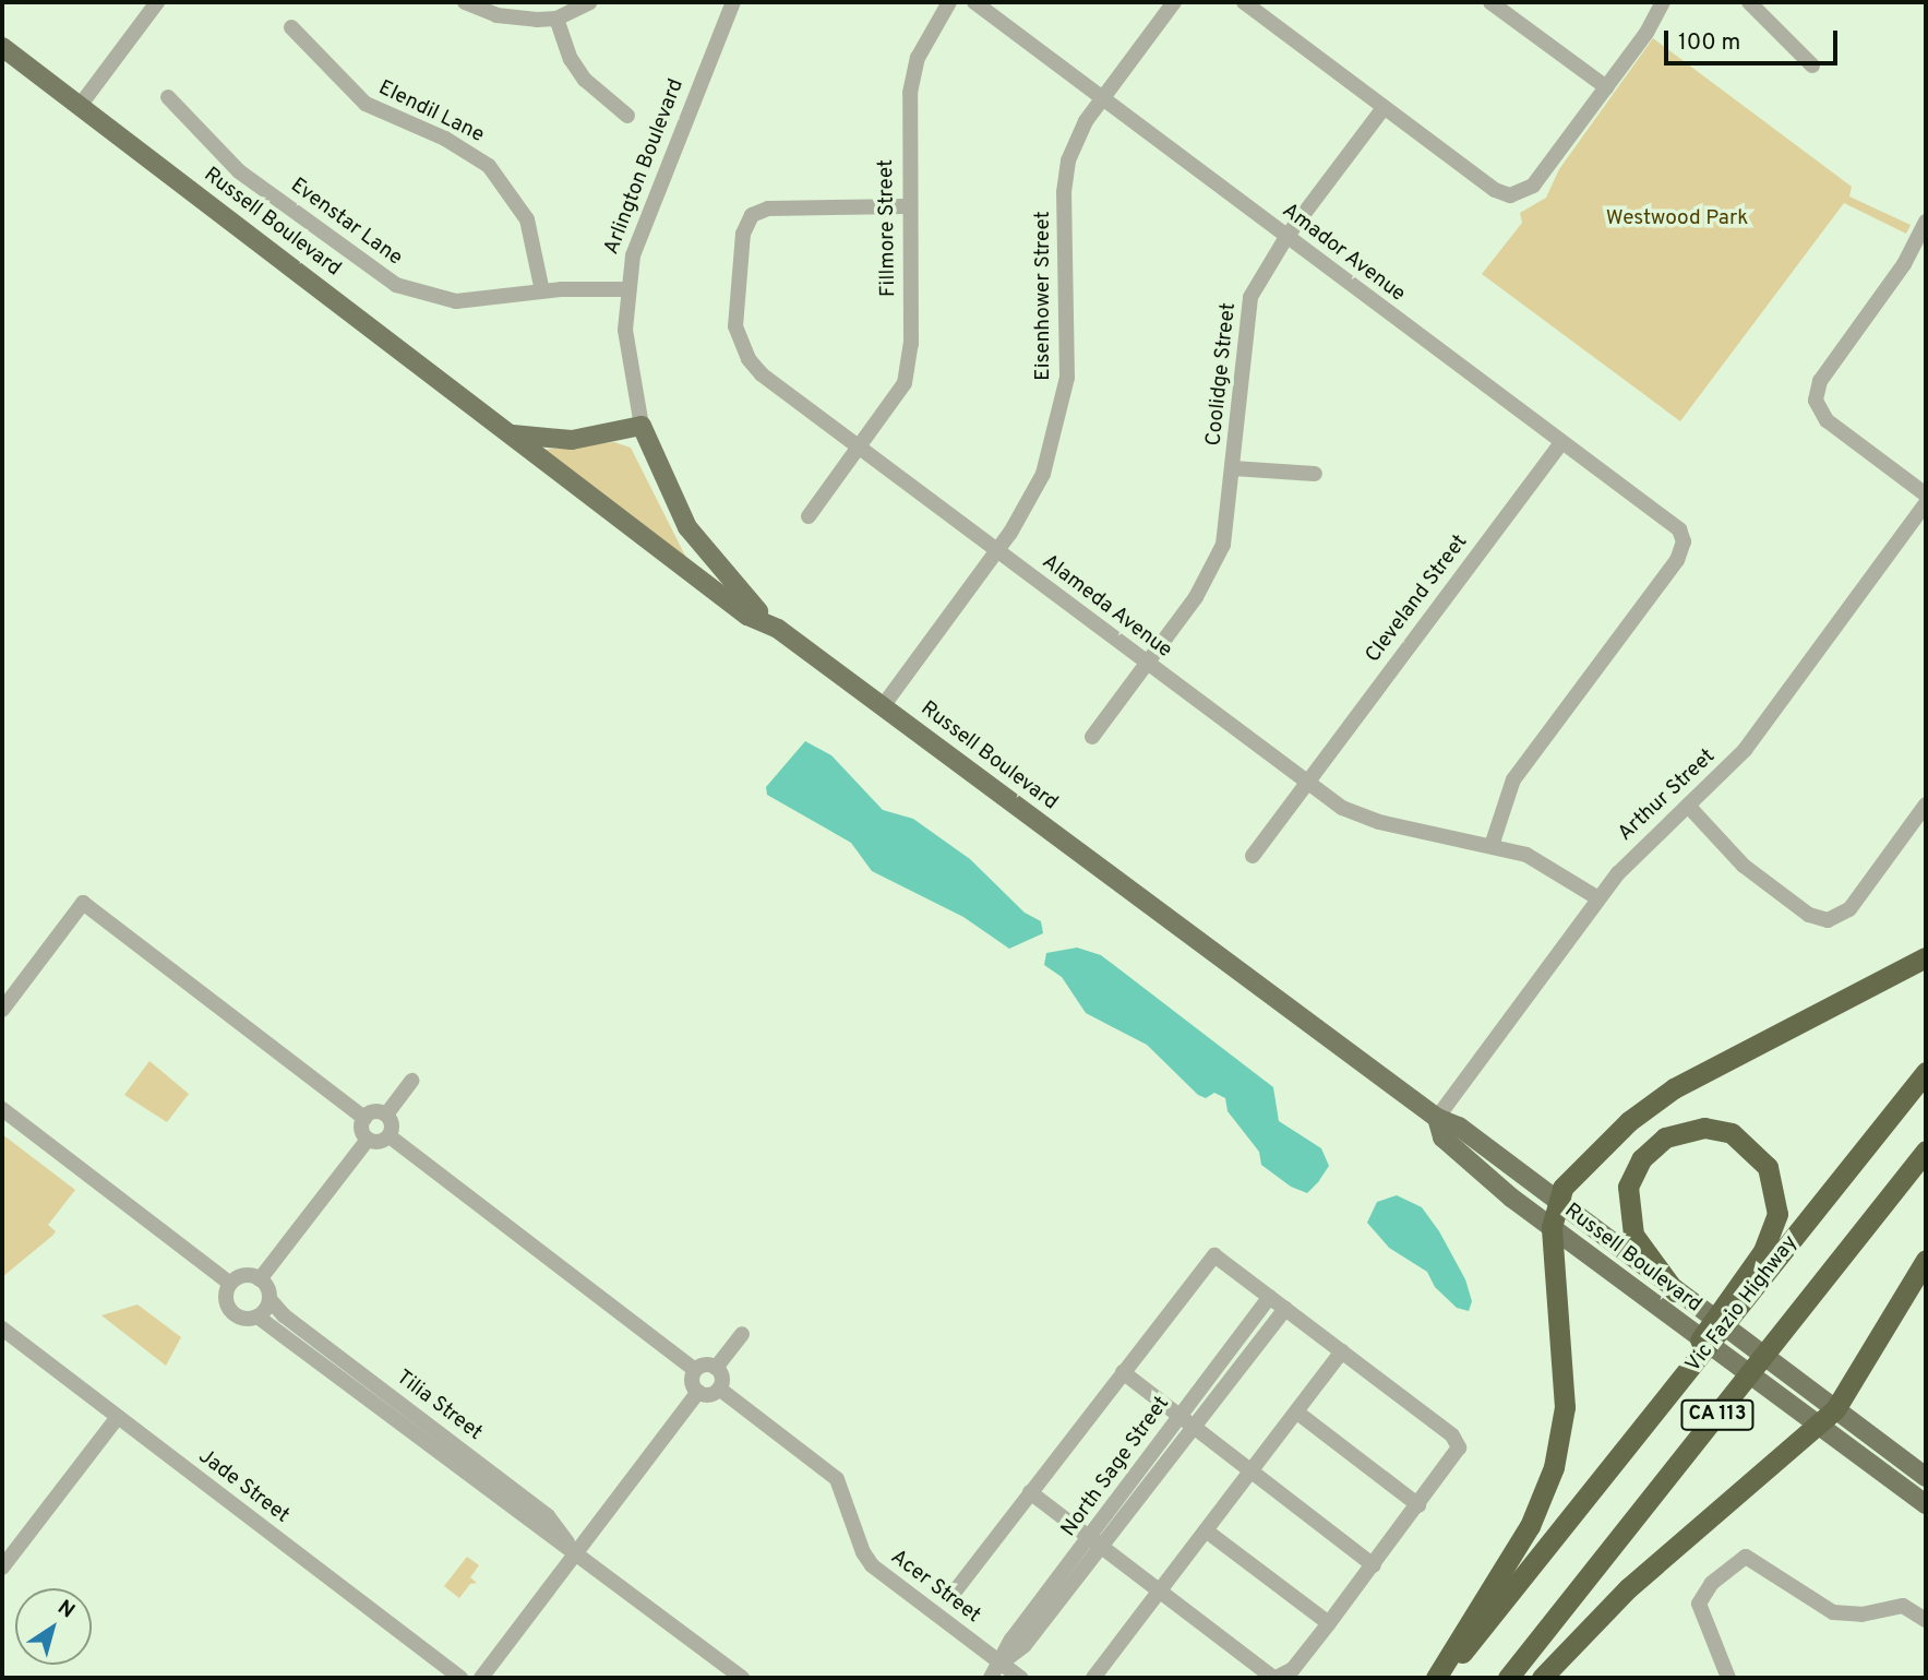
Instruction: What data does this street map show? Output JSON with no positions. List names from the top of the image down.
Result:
{
  "streets": {
    "highway": ["Vic Fazio Highway", "CA 113"],
    "main road": ["Arlington Boulevard", "Russell Boulevard"],
    "street": [
      "Elendil Lane",
      "Evenstar Lane",
      "Fillmore Street",
      "Amador Avenue",
      "Eisenhower Street",
      "Coolidge Street",
      "Cleveland Street",
      "Alameda Avenue",
      "Arthur Street",
      "Tilia Street",
      "North Sage Street",
      "Jade Street",
      "Acer Street"
    ]
  },
  "crossings": [
    ["Elendil Lane", "Evenstar Lane"],
    ["Arlington Boulevard", "Russell Boulevard"],
    ["Arlington Boulevard", "Evenstar Lane"],
    ["Russell Boulevard", "Eisenhower Street"],
    ["Russell Boulevard", "Arthur Street"],
    ["Fillmore Street", "Alameda Avenue"],
    ["Amador Avenue", "Eisenhower Street"],
    ["Amador Avenue", "Coolidge Street"],
    ["Amador Avenue", "Cleveland Street"],
    ["Amador Avenue", "Alameda Avenue"],
    ["Eisenhower Street", "Alameda Avenue"],
    ["Coolidge Street", "Alameda Avenue"],
    ["Cleveland Street", "Alameda Avenue"],
    ["Alameda Avenue", "Arthur Street"],
    ["North Sage Street", "Acer Street"]
  ],
  "parks": ["Westwood Park"],
  "scale_bar": "100 m",
  "north": "top right"
}
